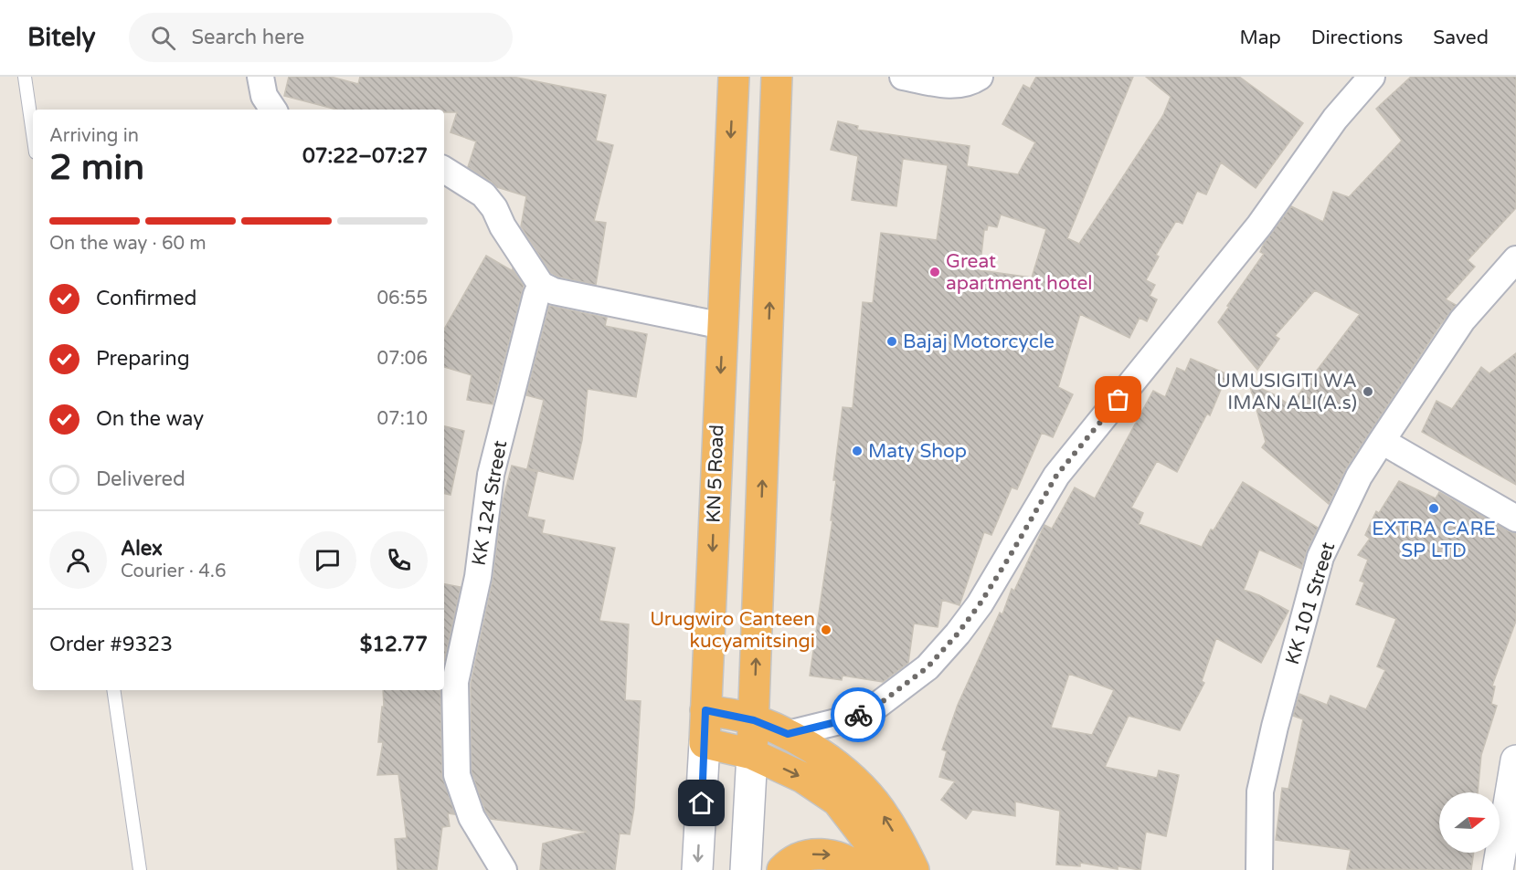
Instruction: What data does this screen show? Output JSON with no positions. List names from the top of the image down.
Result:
{
  "streets": {
    "highway": ["KN 5 Road"],
    "street": ["KK 124 Street", "KK 101 Street"]
  },
  "places": [
    "Great apartment hotel",
    "Bajaj Motorcycle",
    "UMUSIGITI WA IMAN ALI(A.s)",
    "Maty Shop",
    "EXTRA CARE SP LTD",
    "Urugwiro Canteen kucyamitsingi"
  ],
  "north": "right",
  "page": {
    "header": "Bitely",
    "search": "Search here",
    "nav": ["Map", "Directions", "Saved"],
    "heading": ["2 min", "Arriving in", "07:22–07:27"],
    "panel": [
      "Alex",
      "Courier · 4.6",
      "Order #9323",
      "$12.77"
    ],
    "bar": "On the way · 60 m",
    "list": [
      ["Confirmed", "06:55"],
      ["Preparing", "07:06"],
      ["On the way", "07:10"],
      "Delivered"
    ]
  }
}
